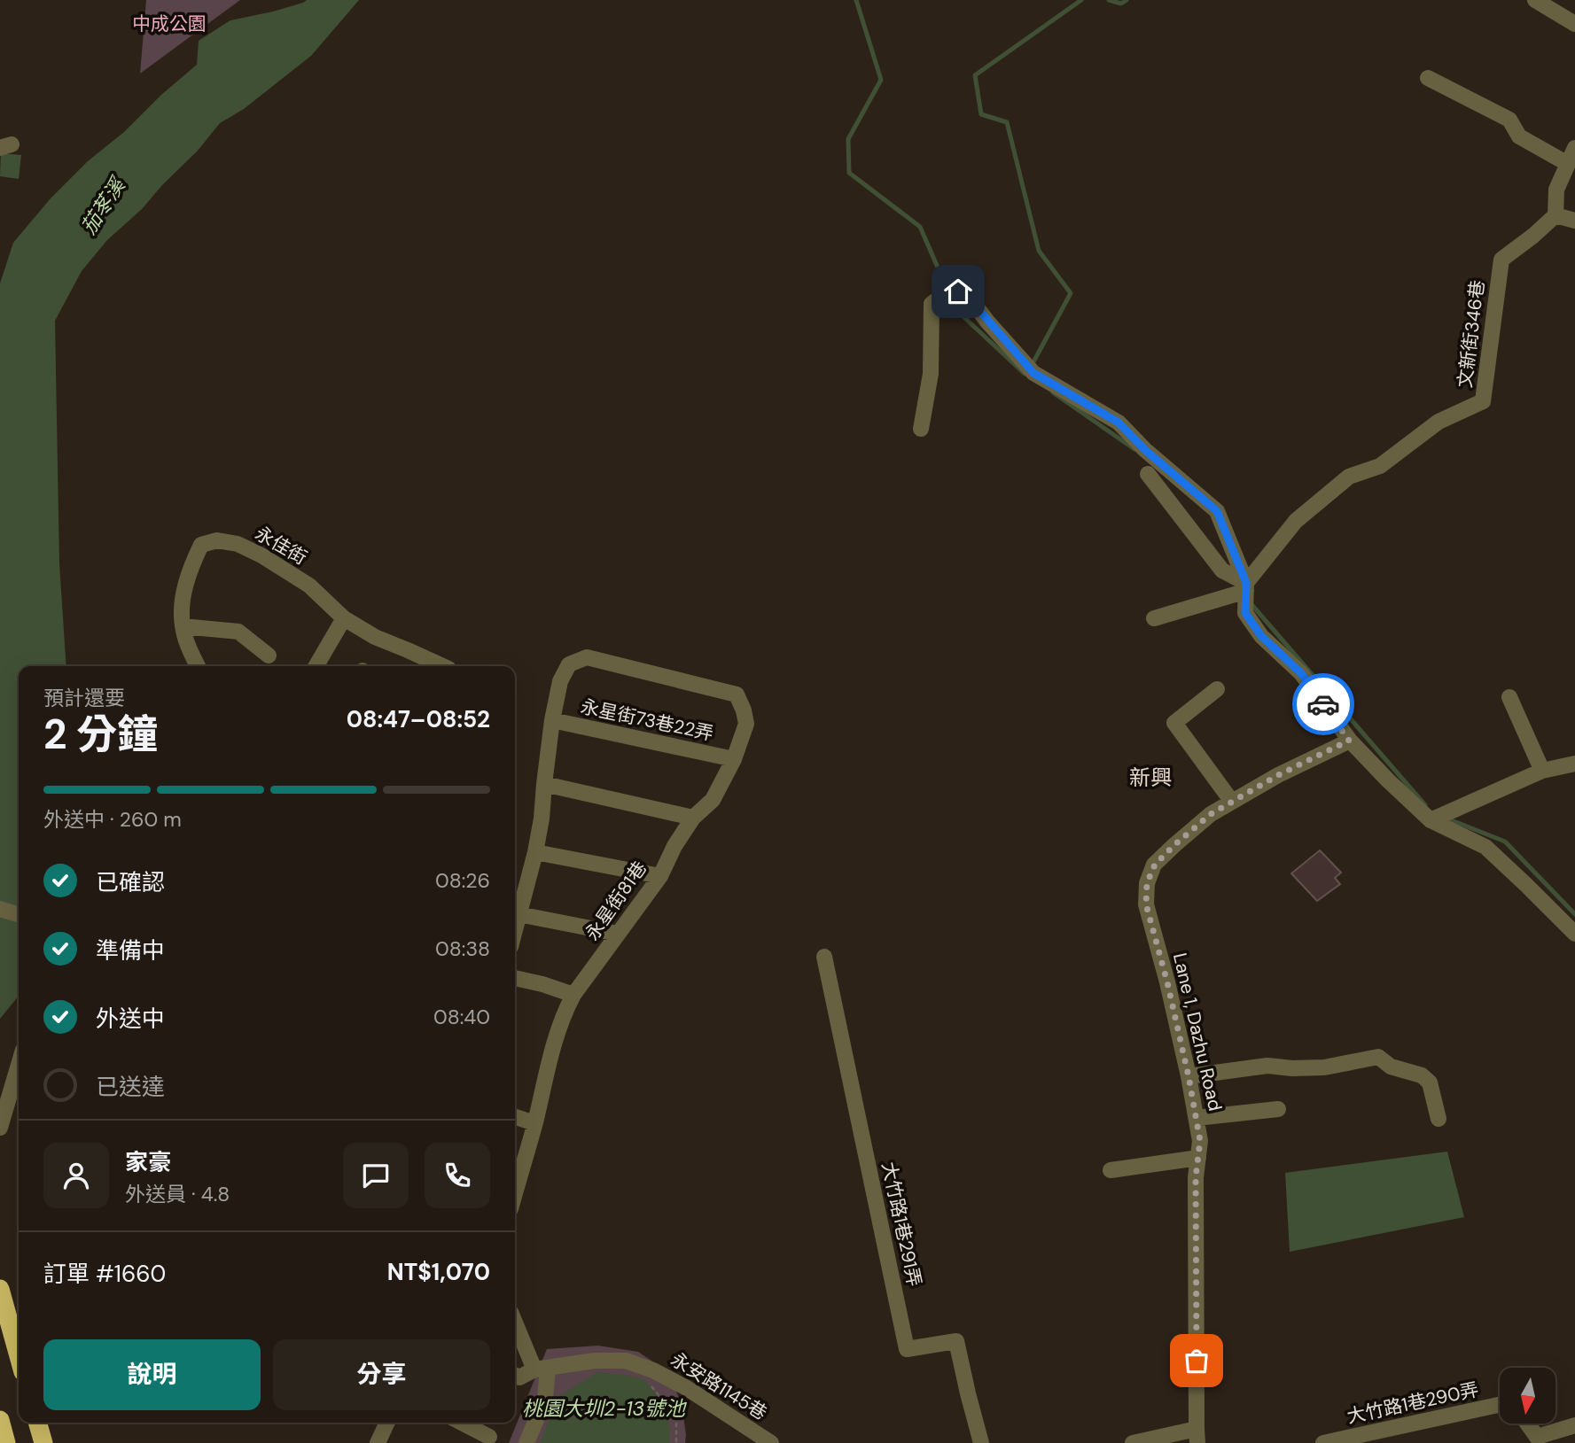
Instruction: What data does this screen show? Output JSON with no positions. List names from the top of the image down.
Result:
{
  "streets": {
    "street": [
      "文新街346巷",
      "永佳街",
      "永星街73巷22弄",
      "永星街81巷",
      "Lane 1, Dazhu Road",
      "大竹路1巷291弄",
      "永安路1145巷",
      "大竹路1巷290弄"
    ]
  },
  "crossings": [
    ["永星街73巷22弄", "永星街81巷"]
  ],
  "districts": ["新興"],
  "water": ["茄苳溪", "桃園大圳2-13號池"],
  "parks": ["中成公園"],
  "north": "bottom",
  "page": {
    "heading": ["2 分鐘", "預計還要", "08:47–08:52"],
    "panel": [
      "家豪",
      "外送員 · 4.8",
      "訂單 #1660",
      "NT$1,070"
    ],
    "bar": "外送中 · 260 m",
    "list": [
      ["已確認", "08:26"],
      ["準備中", "08:38"],
      ["外送中", "08:40"],
      "已送達"
    ],
    "buttons": ["說明", "分享"]
  }
}
